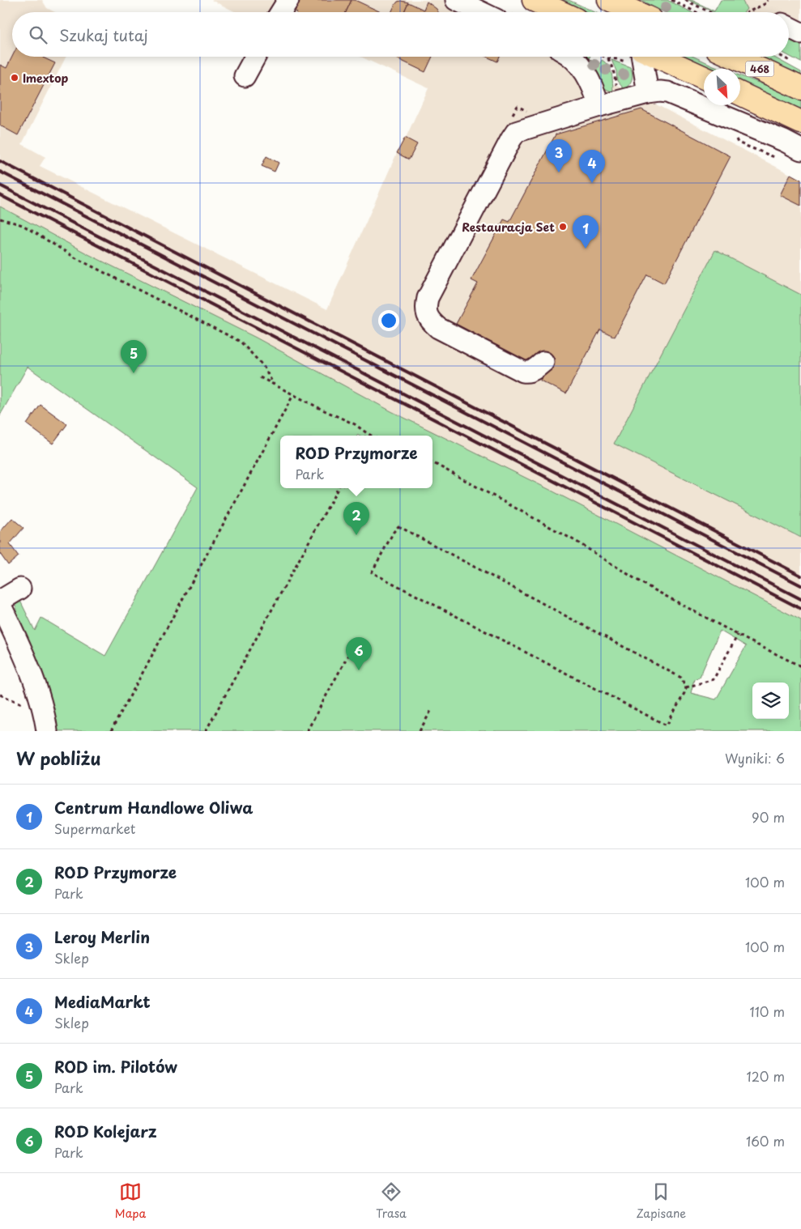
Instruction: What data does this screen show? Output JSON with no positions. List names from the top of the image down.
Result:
{
  "streets": {
    "main road": ["468"]
  },
  "places": ["Imextop", "Restauracja Set"],
  "north": "bottom right",
  "page": {
    "search": "Szukaj tutaj",
    "pins": [
      "3",
      "4",
      "1",
      "5",
      "2",
      "6"
    ],
    "popup": ["ROD Przymorze", "Park"],
    "heading": ["W pobliżu", "Wyniki: 6"],
    "list": [
      {
        "mark": "1",
        "name": "Centrum Handlowe Oliwa",
        "note": "Supermarket",
        "value": "90 m"
      },
      {
        "mark": "2",
        "name": "ROD Przymorze",
        "note": "Park",
        "value": "100 m"
      },
      {
        "mark": "3",
        "name": "Leroy Merlin",
        "note": "Sklep",
        "value": "100 m"
      },
      {
        "mark": "4",
        "name": "MediaMarkt",
        "note": "Sklep",
        "value": "110 m"
      },
      {
        "mark": "5",
        "name": "ROD im. Pilotów",
        "note": "Park",
        "value": "120 m"
      },
      {
        "mark": "6",
        "name": "ROD Kolejarz",
        "note": "Park",
        "value": "160 m"
      }
    ],
    "nav": ["Mapa", "Trasa", "Zapisane"]
  }
}
